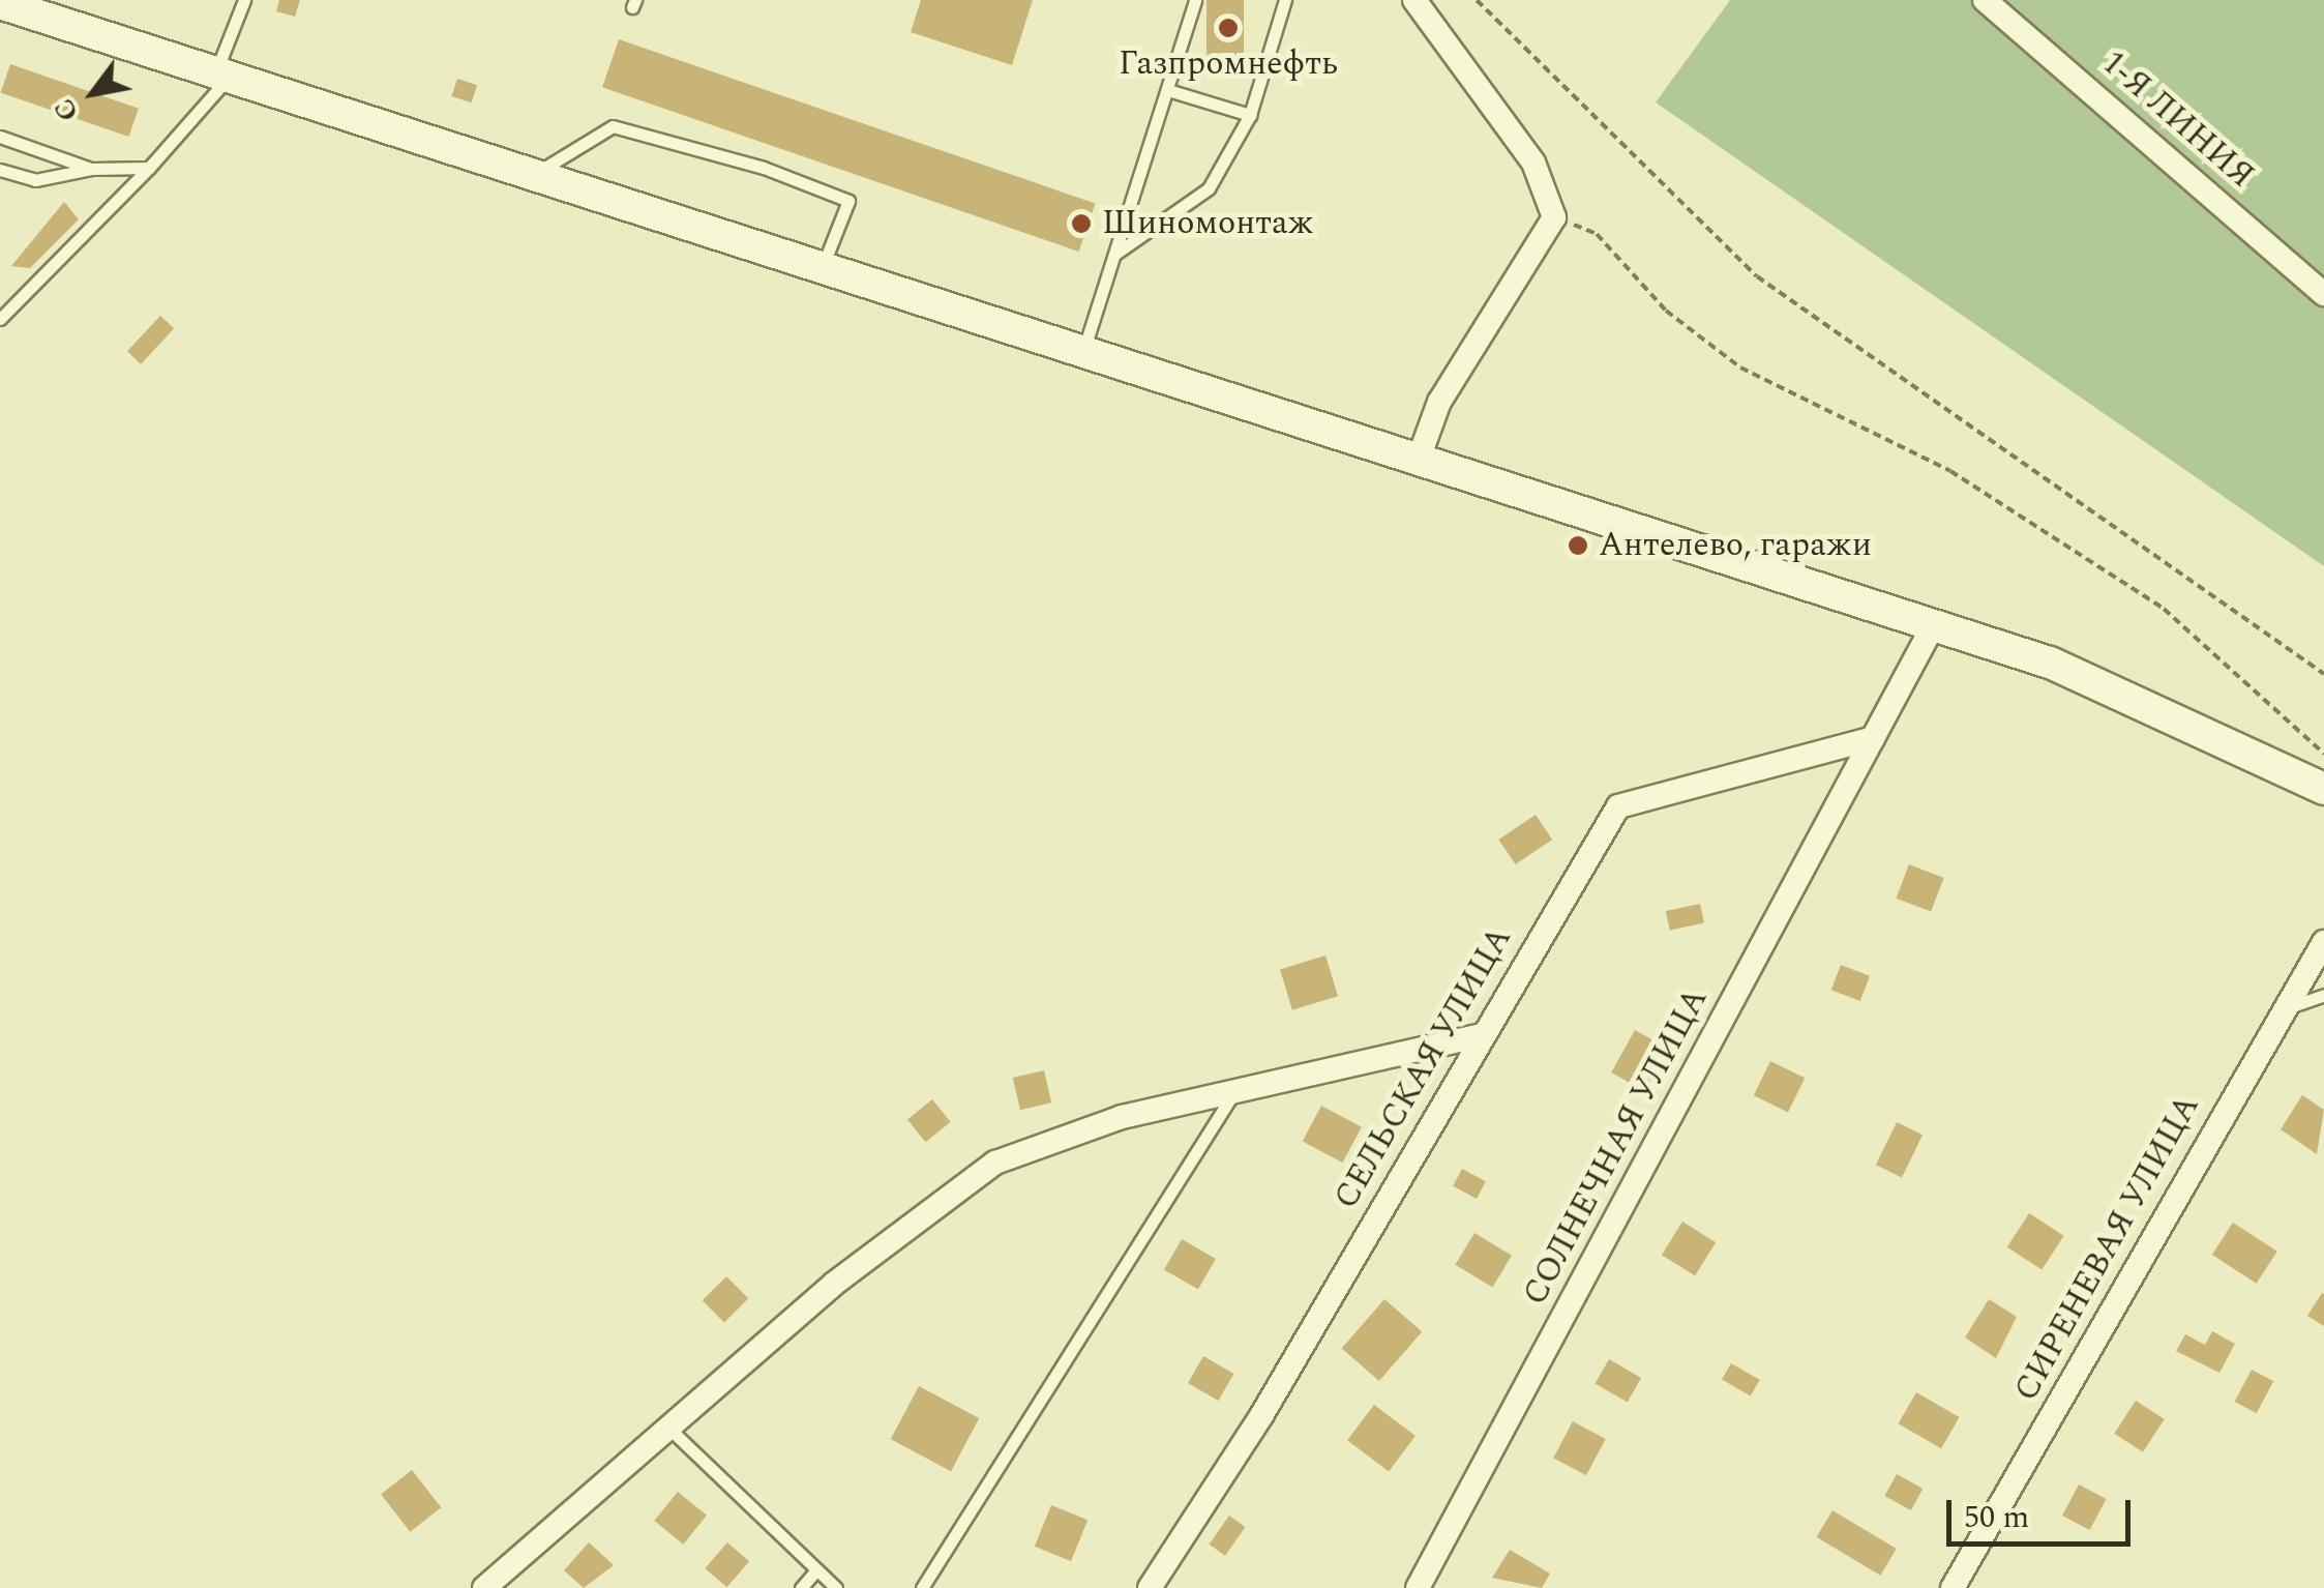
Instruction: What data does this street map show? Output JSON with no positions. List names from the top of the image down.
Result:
{
  "streets": {
    "street": [
      "1-Я ЛИНИЯ",
      "СЕЛЬСКАЯ УЛИЦА",
      "СОЛНЕЧНАЯ УЛИЦА",
      "СИРЕНЕВАЯ УЛИЦА"
    ]
  },
  "crossings": [
    ["СЕЛЬСКАЯ УЛИЦА", "СОЛНЕЧНАЯ УЛИЦА"]
  ],
  "places": ["Газпромнефть", "Шиномонтаж", "Антелево, гаражи"],
  "scale_bar": "50 m",
  "north": "bottom left"
}
